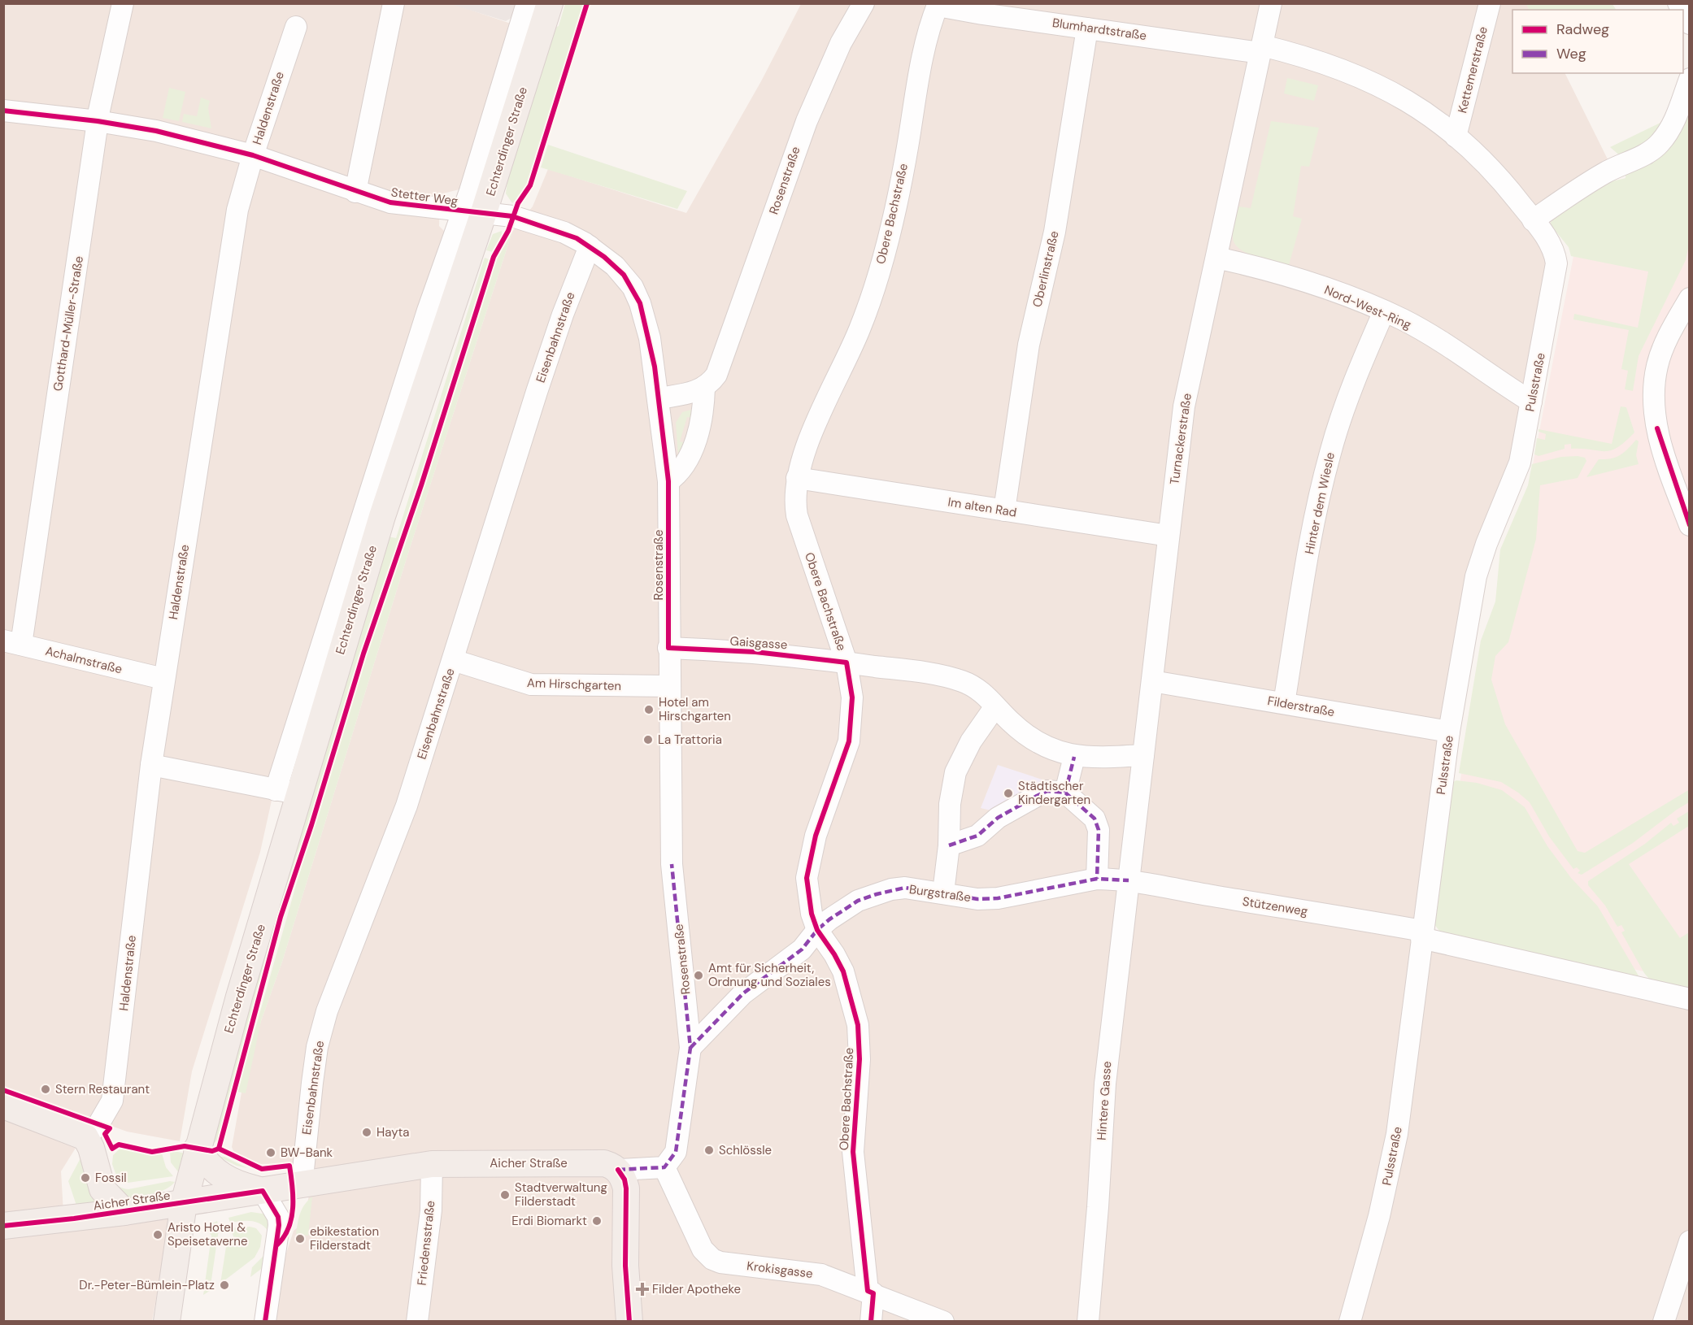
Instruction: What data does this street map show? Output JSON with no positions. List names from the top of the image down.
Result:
{
  "streets": {
    "main road": ["Echterdinger Straße", "Aicher Straße"],
    "street": [
      "Blumhardtstraße",
      "Kettemerstraße",
      "Haldenstraße",
      "Rosenstraße",
      "Stetter Weg",
      "Obere Bachstraße",
      "Oberlinstraße",
      "Nord-West-Ring",
      "Gotthard-Müller-Straße",
      "Eisenbahnstraße",
      "Pulsstraße",
      "Turnackerstraße",
      "Hinter dem Wiesle",
      "Im alten Rad",
      "Gaisgasse",
      "Achalmstraße",
      "Am Hirschgarten",
      "Filderstraße",
      "Burgstraße",
      "Stützenweg",
      "Hintere Gasse",
      "Friedensstraße",
      "Krokisgasse"
    ]
  },
  "crossings": [
    ["Blumhardtstraße", "Obere Bachstraße"],
    ["Blumhardtstraße", "Oberlinstraße"],
    ["Blumhardtstraße", "Turnackerstraße"],
    ["Haldenstraße", "Stetter Weg"],
    ["Haldenstraße", "Achalmstraße"],
    ["Echterdinger Straße", "Stetter Weg"],
    ["Echterdinger Straße", "Aicher Straße"],
    ["Rosenstraße", "Stetter Weg"],
    ["Rosenstraße", "Gaisgasse"],
    ["Rosenstraße", "Am Hirschgarten"],
    ["Rosenstraße", "Burgstraße"],
    ["Rosenstraße", "Krokisgasse"],
    ["Stetter Weg", "Gotthard-Müller-Straße"],
    ["Stetter Weg", "Eisenbahnstraße"],
    ["Obere Bachstraße", "Im alten Rad"],
    ["Obere Bachstraße", "Gaisgasse"],
    ["Obere Bachstraße", "Burgstraße"],
    ["Obere Bachstraße", "Krokisgasse"],
    ["Oberlinstraße", "Im alten Rad"],
    ["Nord-West-Ring", "Pulsstraße"],
    ["Nord-West-Ring", "Turnackerstraße"],
    ["Nord-West-Ring", "Hinter dem Wiesle"],
    ["Gotthard-Müller-Straße", "Achalmstraße"],
    ["Eisenbahnstraße", "Am Hirschgarten"],
    ["Eisenbahnstraße", "Aicher Straße"],
    ["Pulsstraße", "Filderstraße"],
    ["Pulsstraße", "Stützenweg"],
    ["Turnackerstraße", "Im alten Rad"],
    ["Turnackerstraße", "Gaisgasse"],
    ["Turnackerstraße", "Filderstraße"],
    ["Turnackerstraße", "Burgstraße"],
    ["Turnackerstraße", "Stützenweg"],
    ["Turnackerstraße", "Hintere Gasse"],
    ["Hinter dem Wiesle", "Filderstraße"],
    ["Burgstraße", "Stützenweg"],
    ["Burgstraße", "Hintere Gasse"],
    ["Stützenweg", "Hintere Gasse"],
    ["Aicher Straße", "Friedensstraße"]
  ],
  "places": {
    "other": [
      "Hotel am Hirschgarten",
      "La Trattoria",
      "Städtischer Kindergarten",
      "Amt für Sicherheit, Ordnung und Soziales",
      "Stern Restaurant",
      "Hayta",
      "Schlössle",
      "BW-Bank",
      "Fossil",
      "Stadtverwaltung Filderstadt",
      "Erdi Biomarkt",
      "Aristo Hotel & Speisetaverne",
      "ebikestation Filderstadt",
      "Dr.-Peter-Bümlein-Platz"
    ],
    "health": ["Filder Apotheke"]
  },
  "legend": ["Radweg", "Weg"]
}
